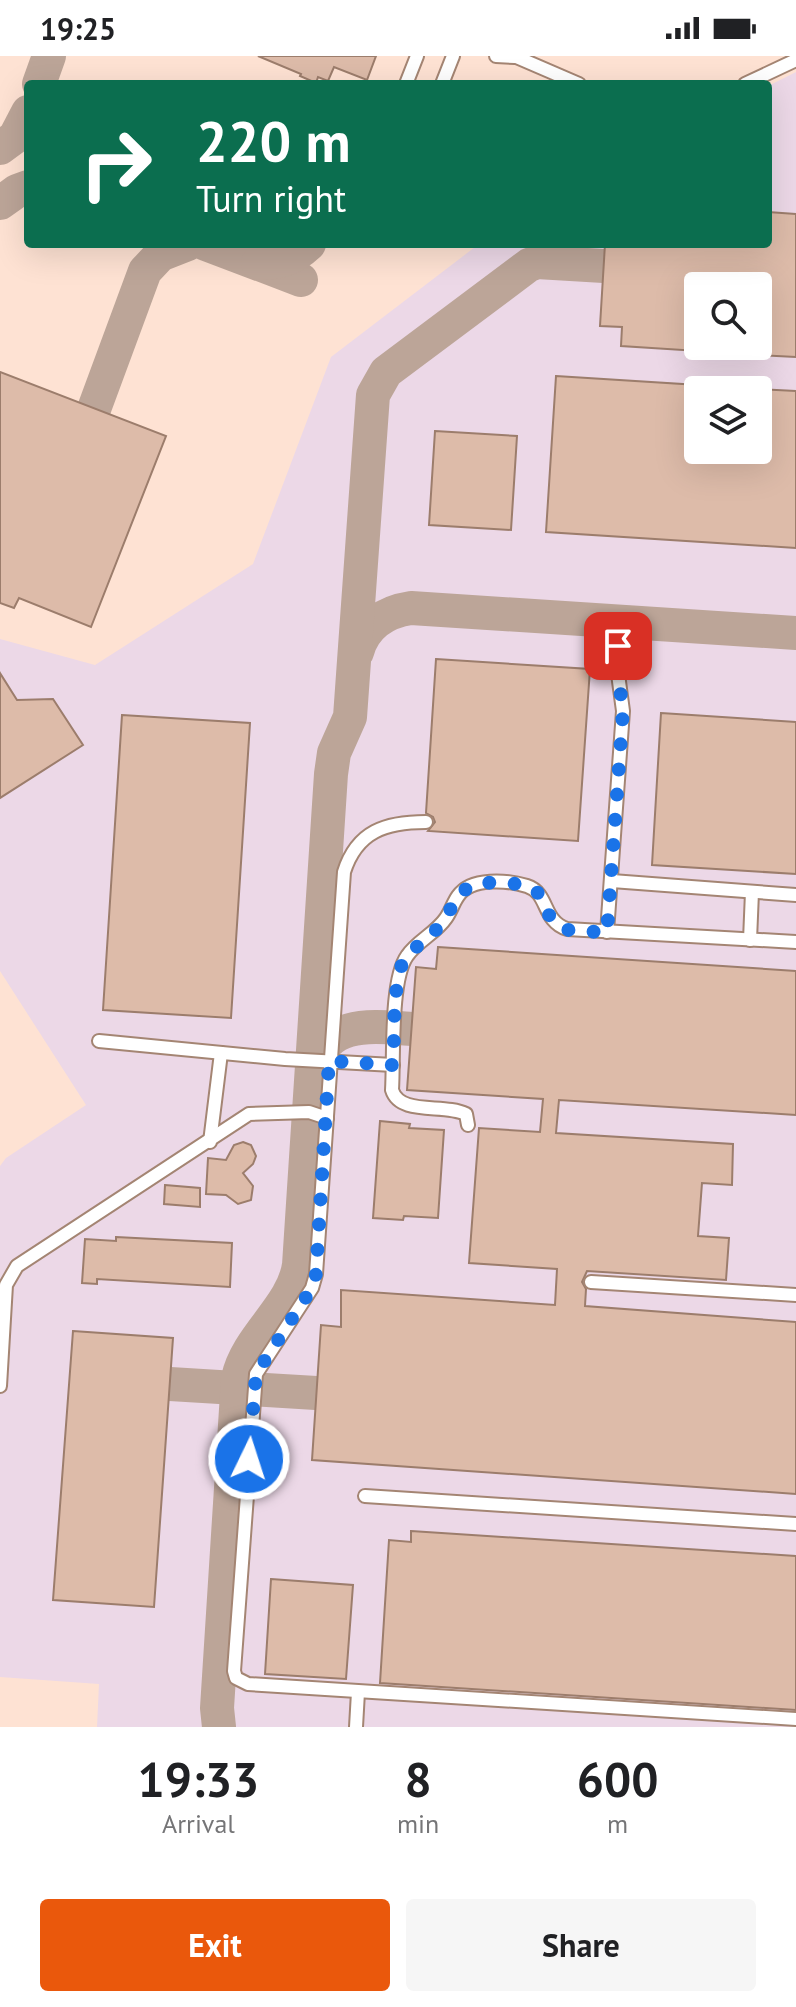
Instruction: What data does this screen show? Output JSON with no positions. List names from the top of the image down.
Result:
{
  "page": {
    "status": "19:25",
    "turn": ["220 m", "Turn right"],
    "eta": [
      "19:33",
      "Arrival",
      "8",
      "min",
      "600",
      "m"
    ],
    "buttons": ["Exit", "Share"]
  }
}
